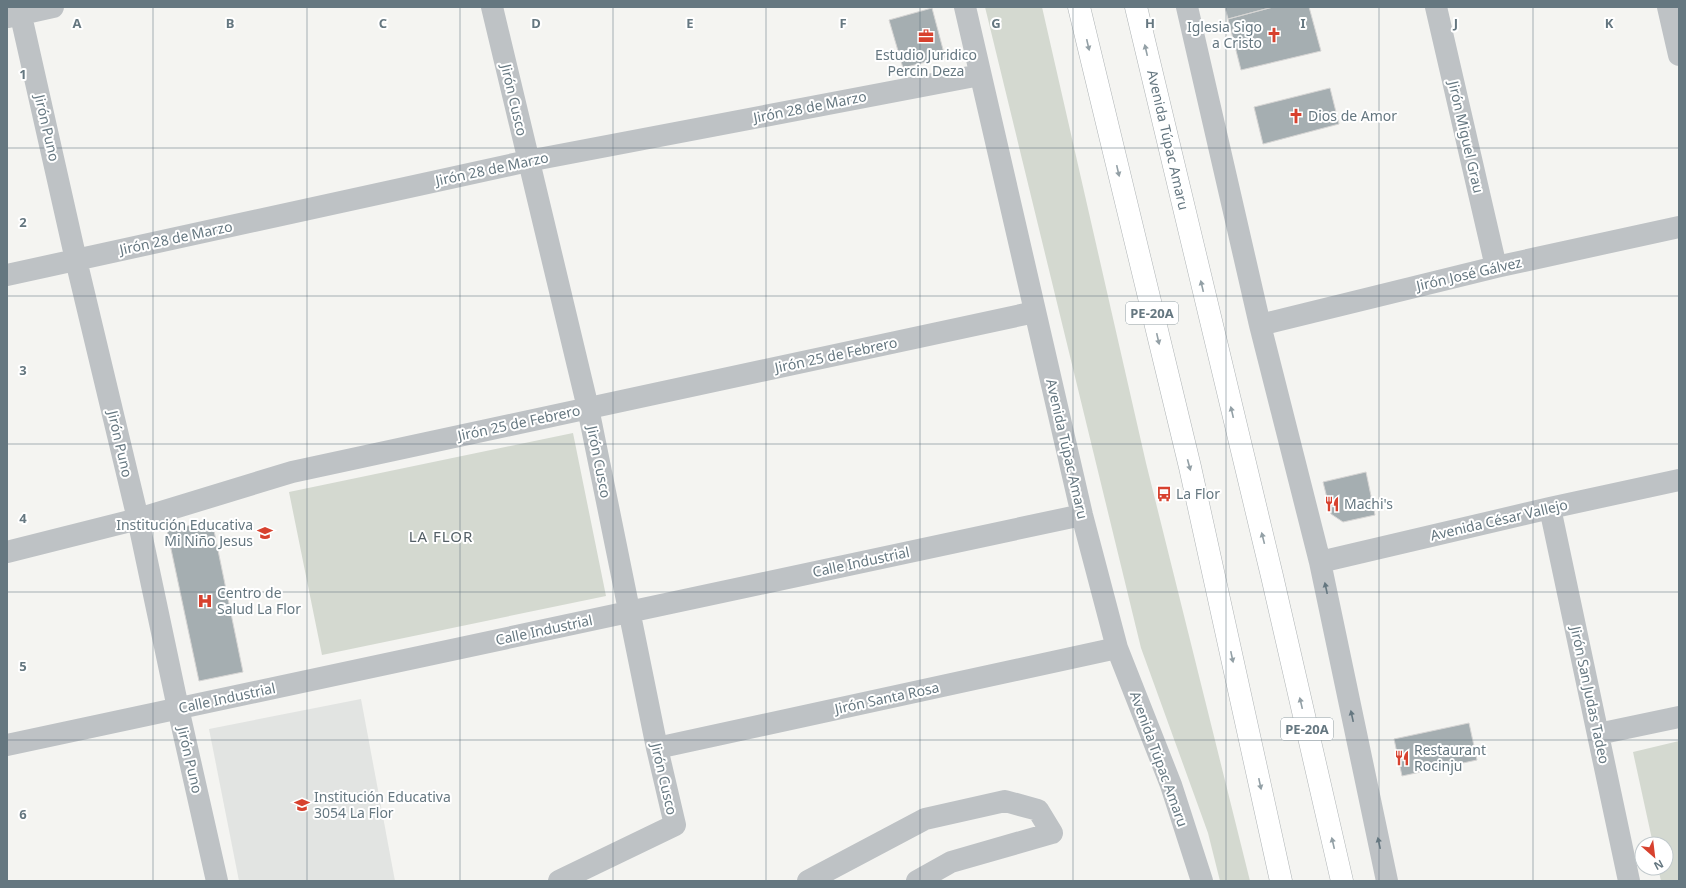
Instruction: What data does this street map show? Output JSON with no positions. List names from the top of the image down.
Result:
{
  "streets": {
    "highway": ["Avenida Túpac Amaru", "PE-20A"],
    "street": [
      "Jirón Cusco",
      "Jirón 28 de Marzo",
      "Jirón Puno",
      "Jirón Miguel Grau",
      "Jirón José Gálvez",
      "Jirón 25 de Febrero",
      "Avenida César Vallejo",
      "Calle Industrial",
      "Jirón San Judas Tadeo",
      "Jirón Santa Rosa"
    ]
  },
  "crossings": [
    ["Jirón Cusco", "Jirón 28 de Marzo"],
    ["Jirón Cusco", "Jirón 25 de Febrero"],
    ["Jirón Cusco", "Calle Industrial"],
    ["Jirón Cusco", "Jirón Santa Rosa"],
    ["Jirón 28 de Marzo", "Jirón Puno"],
    ["Jirón 28 de Marzo", "Avenida Túpac Amaru"],
    ["Jirón Puno", "Jirón 25 de Febrero"],
    ["Jirón Puno", "Calle Industrial"],
    ["Jirón Miguel Grau", "Jirón José Gálvez"],
    ["Avenida Túpac Amaru", "Jirón 25 de Febrero"],
    ["Avenida Túpac Amaru", "Calle Industrial"],
    ["Avenida Túpac Amaru", "Jirón Santa Rosa"],
    ["Avenida César Vallejo", "Jirón San Judas Tadeo"]
  ],
  "districts": ["LA FLOR"],
  "places": {
    "church": ["Iglesia Sigo a Cristo", "Dios de Amor"],
    "office": ["Estudio Juridico Percin Deza"],
    "bus stop": ["La Flor"],
    "restaurant": ["Machi's", "Restaurant Rocinju"],
    "school or university": ["Institución Educativa Mi Niño Jesus", "Institución Educativa 3054 La Flor"],
    "hospital": ["Centro de Salud La Flor"]
  },
  "north": "bottom right",
  "grid": {
    "columns": [
      "A",
      "B",
      "C",
      "D",
      "E",
      "F",
      "G",
      "H",
      "I",
      "J",
      "K"
    ],
    "rows": [
      "1",
      "2",
      "3",
      "4",
      "5",
      "6"
    ]
  }
}
